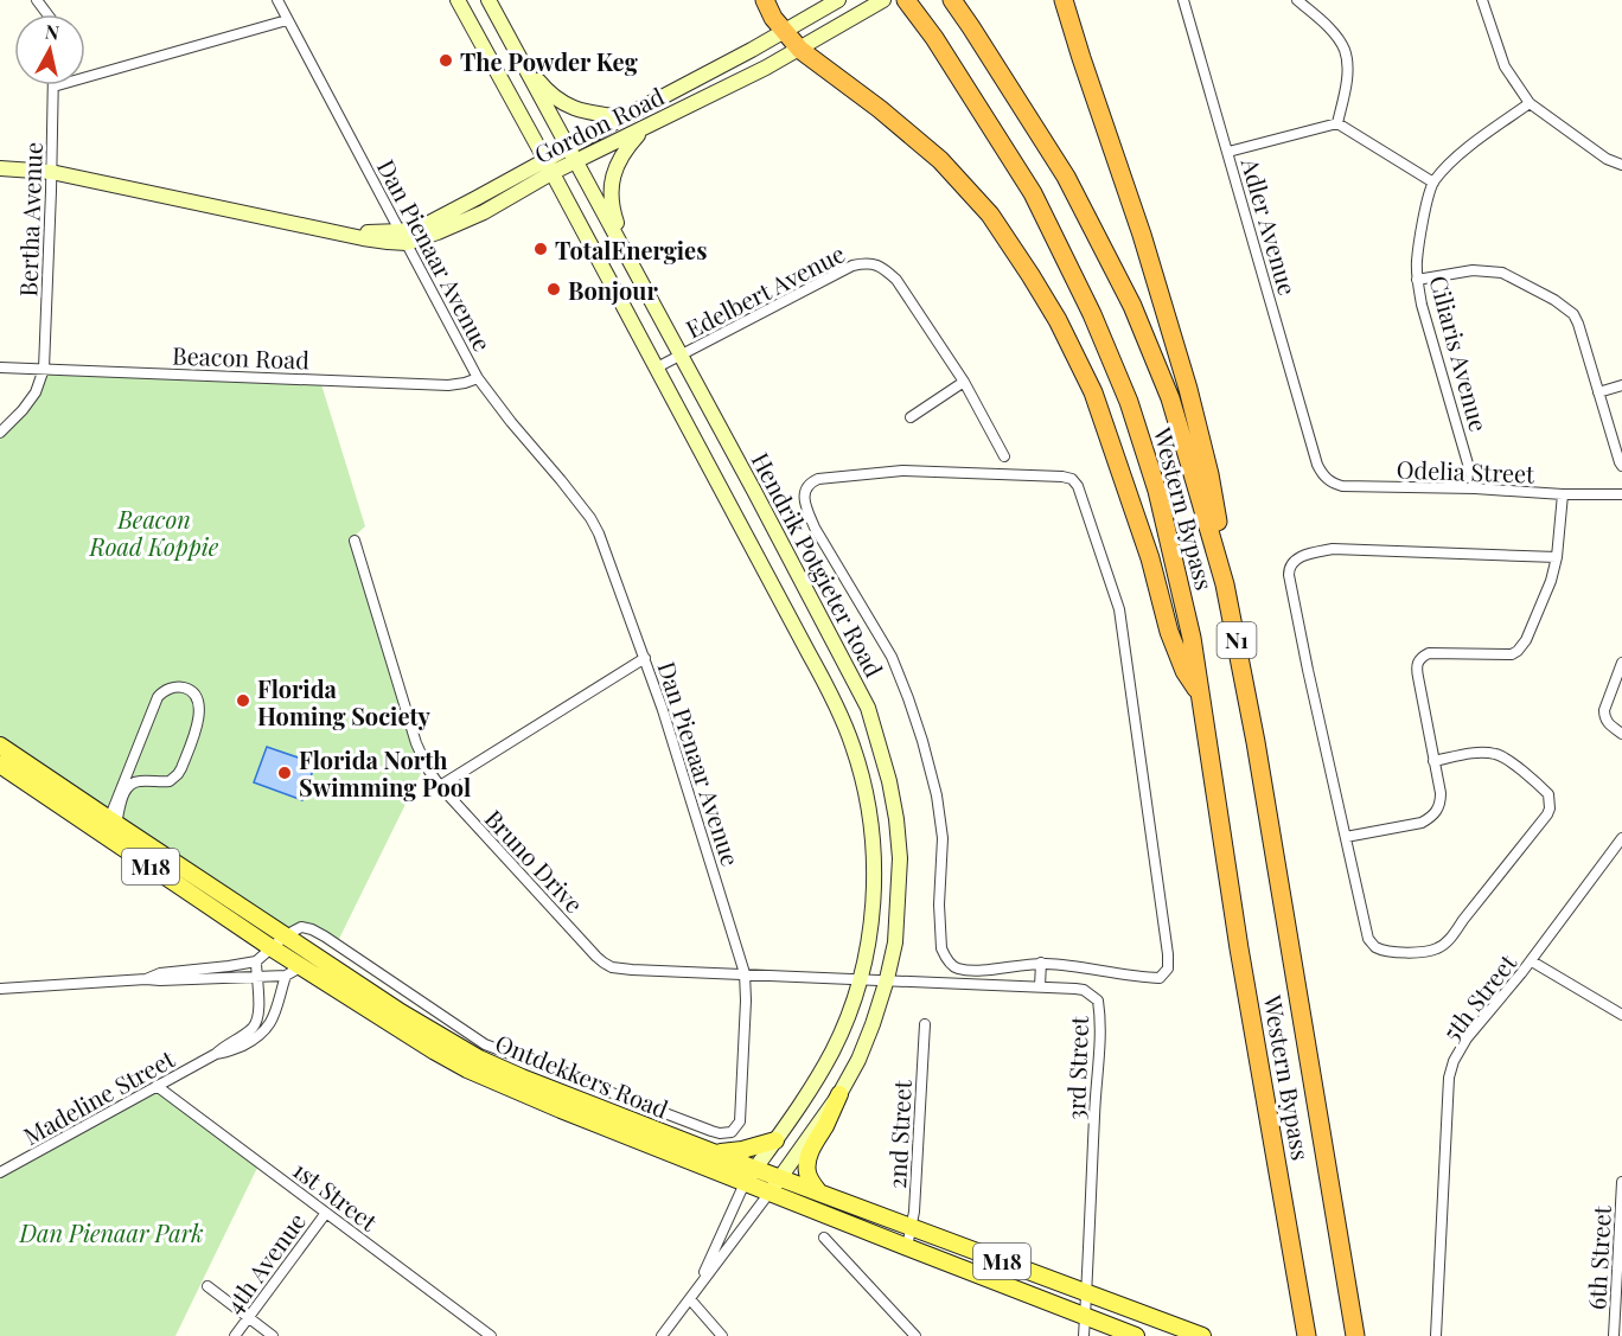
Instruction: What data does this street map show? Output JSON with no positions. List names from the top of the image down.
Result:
{
  "streets": {
    "highway": ["Western Bypass", "N1"],
    "main road": [
      "Gordon Road",
      "Hendrik Potgieter Road",
      "M18",
      "Ontdekkers Road"
    ],
    "street": [
      "Bertha Avenue",
      "Adler Avenue",
      "Dan Pienaar Avenue",
      "Edelbert Avenue",
      "Ciliaris Avenue",
      "Beacon Road",
      "Odelia Street",
      "Bruno Drive",
      "5th Street",
      "3rd Street",
      "Madeline Street",
      "2nd Street",
      "1st Street",
      "6th Street",
      "4th Avenue"
    ]
  },
  "crossings": [
    ["Gordon Road", "Bertha Avenue"],
    ["Gordon Road", "Dan Pienaar Avenue"],
    ["Gordon Road", "Hendrik Potgieter Road"],
    ["Bertha Avenue", "Beacon Road"],
    ["Adler Avenue", "Odelia Street"],
    ["Dan Pienaar Avenue", "Beacon Road"],
    ["Dan Pienaar Avenue", "Bruno Drive"],
    ["Dan Pienaar Avenue", "Ontdekkers Road"],
    ["Edelbert Avenue", "Hendrik Potgieter Road"],
    ["Ciliaris Avenue", "Odelia Street"],
    ["Hendrik Potgieter Road", "3rd Street"],
    ["Hendrik Potgieter Road", "Ontdekkers Road"],
    ["Bruno Drive", "3rd Street"],
    ["3rd Street", "Ontdekkers Road"],
    ["Ontdekkers Road", "2nd Street"],
    ["Madeline Street", "1st Street"],
    ["1st Street", "4th Avenue"]
  ],
  "parks": ["Beacon Road Koppie", "Dan Pienaar Park"],
  "places": [
    "The Powder Keg",
    "TotalEnergies",
    "Bonjour",
    "Florida Homing Society",
    "Florida North Swimming Pool"
  ],
  "north": "top"
}
